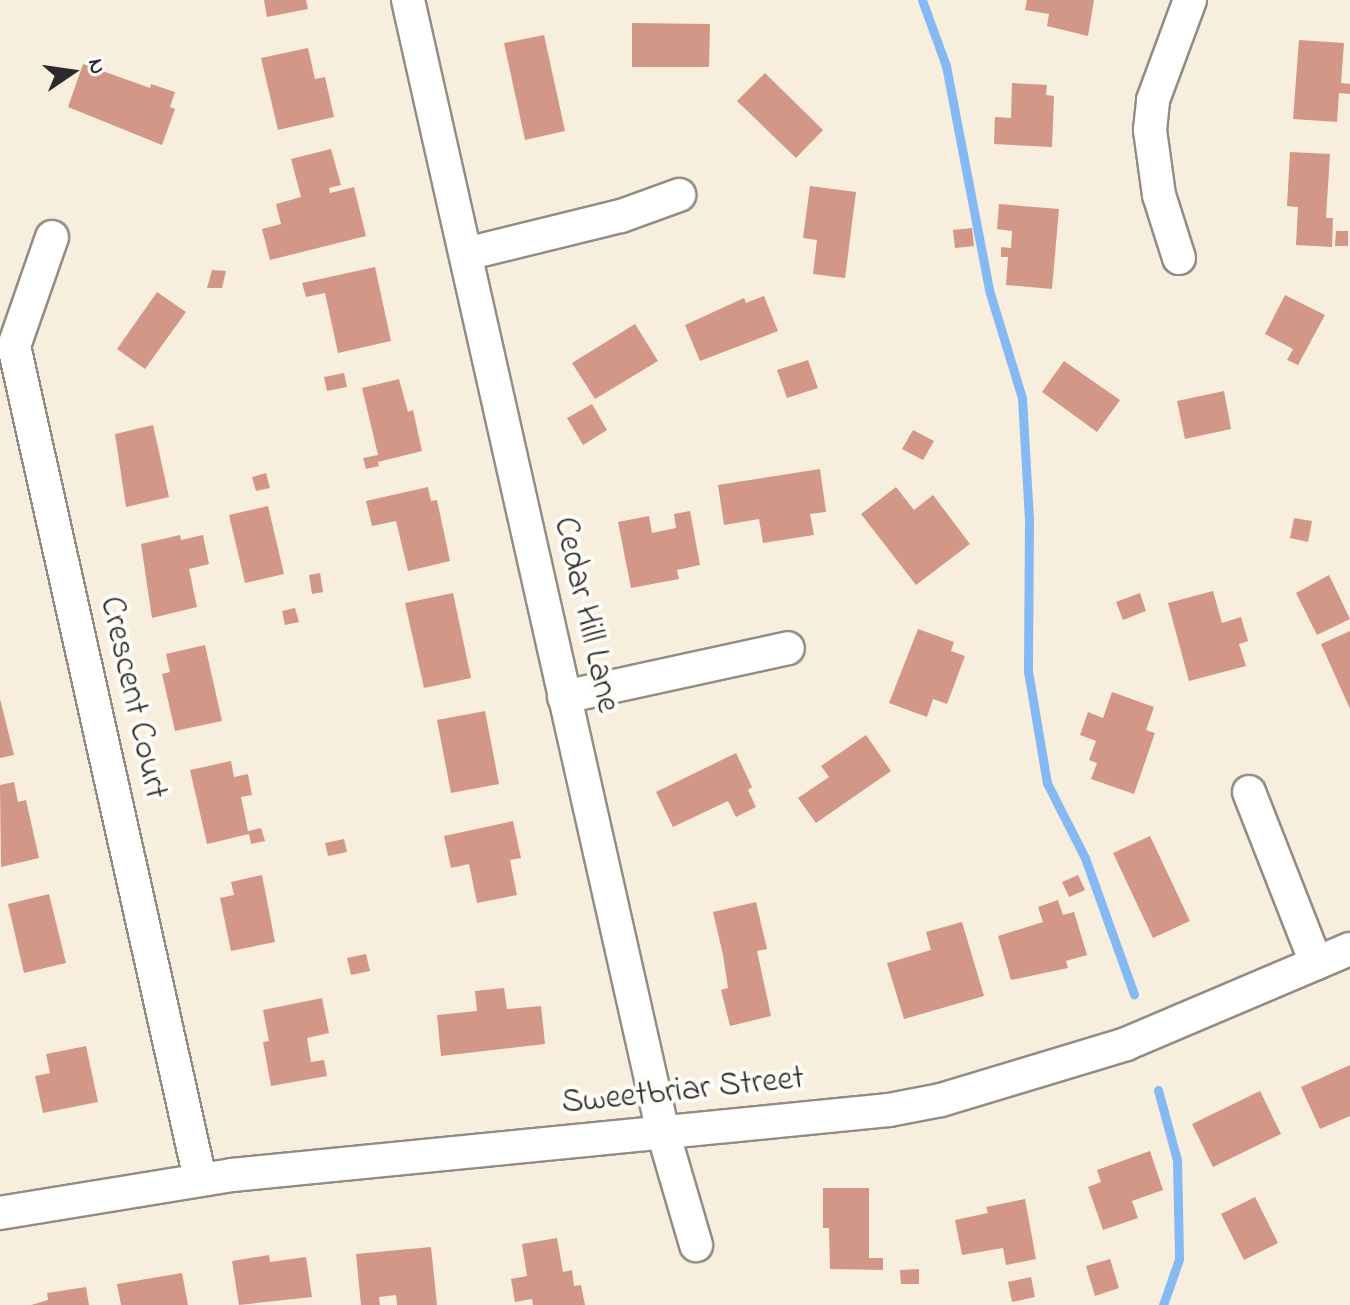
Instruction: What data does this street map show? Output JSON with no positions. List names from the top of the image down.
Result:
{
  "streets": {
    "street": ["Cedar Hill Lane", "Crescent Court", "Sweetbriar Street"]
  },
  "crossings": [
    ["Cedar Hill Lane", "Sweetbriar Street"],
    ["Crescent Court", "Sweetbriar Street"]
  ],
  "north": "right"
}
